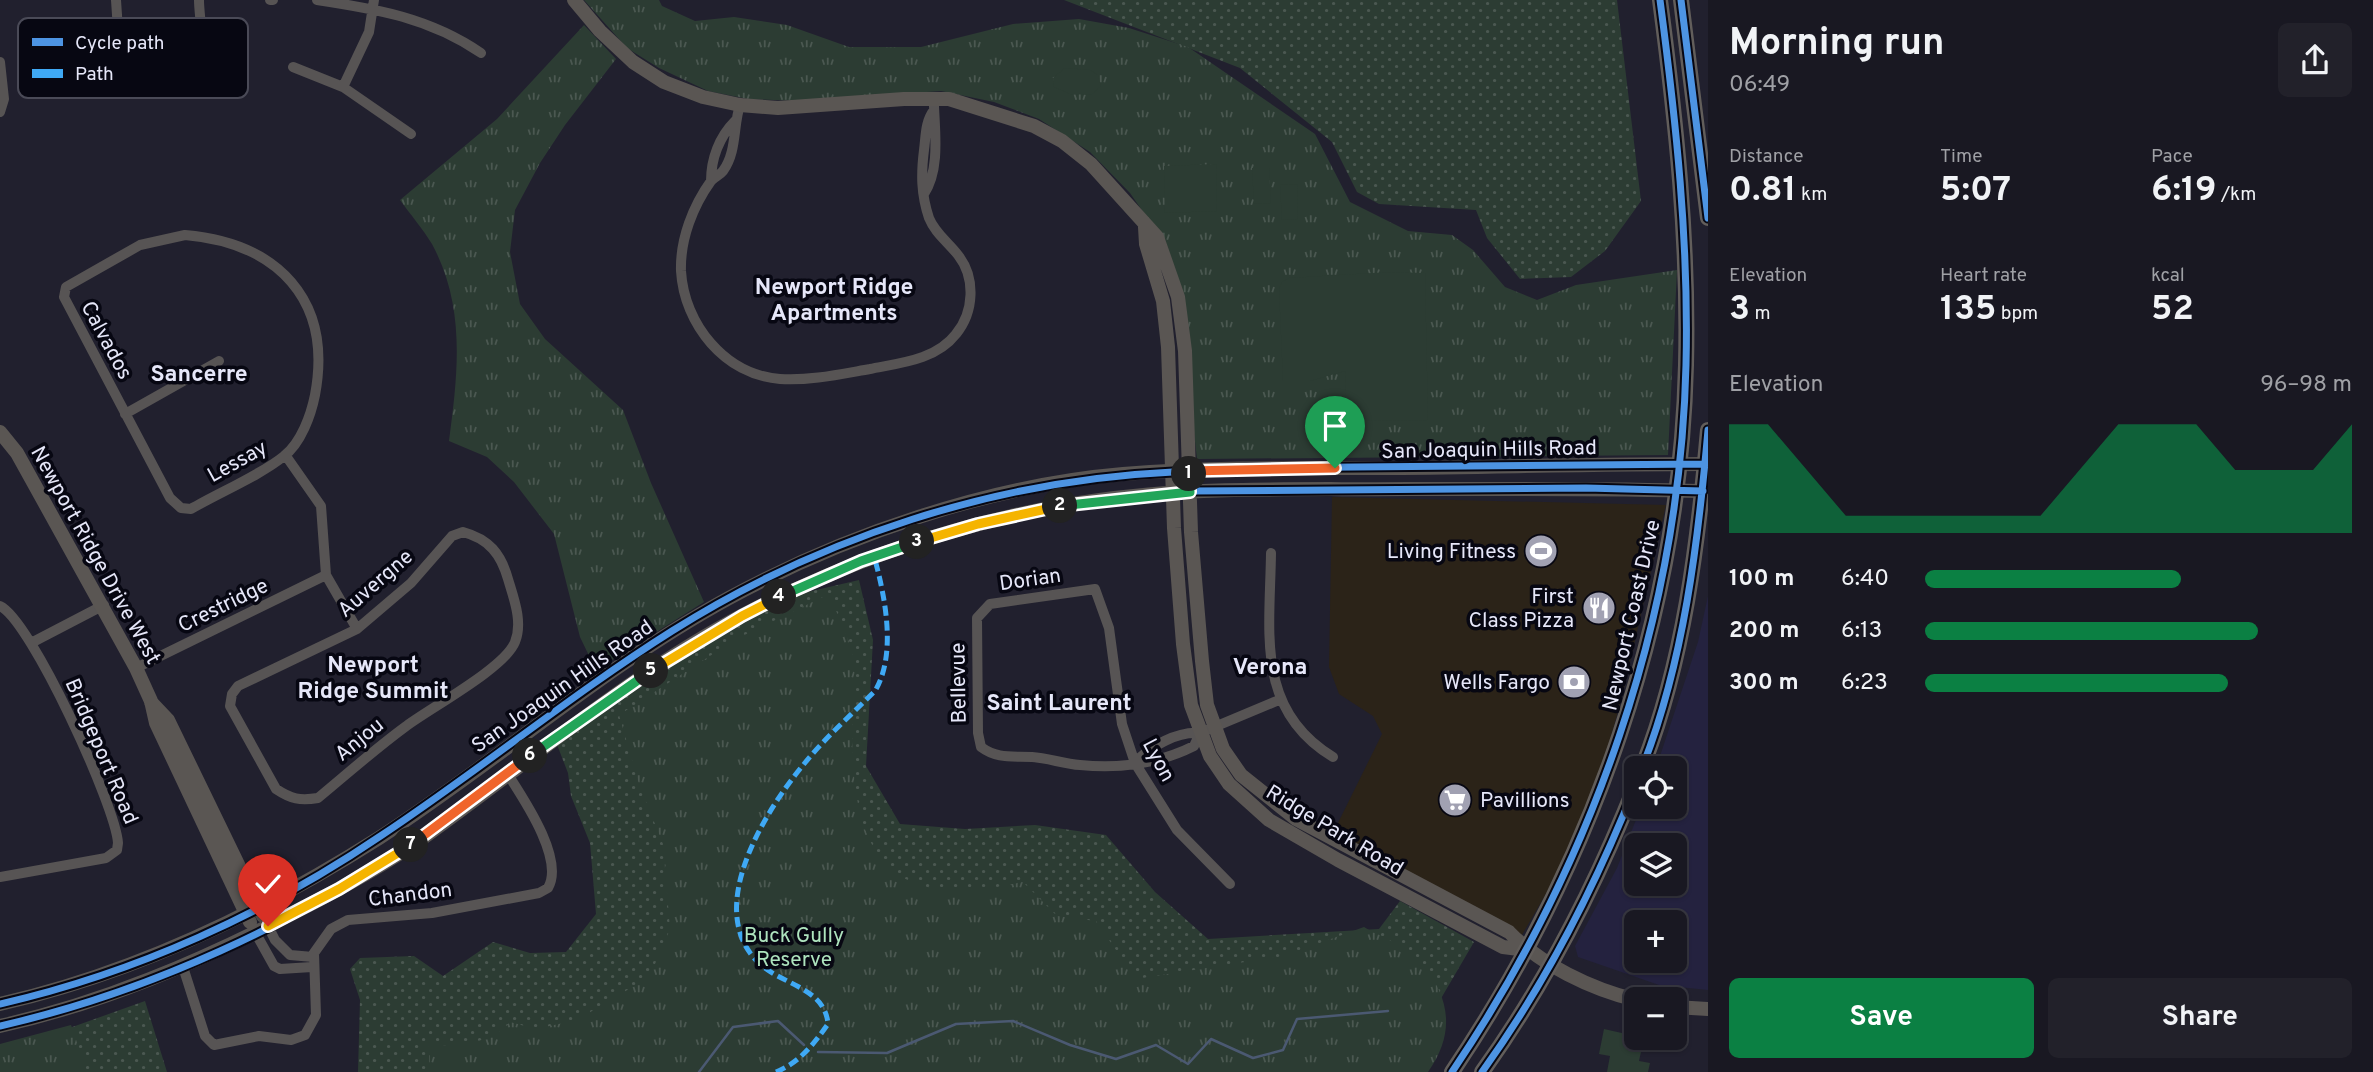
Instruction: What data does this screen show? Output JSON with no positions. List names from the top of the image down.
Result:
{
  "streets": {
    "main road": [
      "San Joaquin Hills Road",
      "Newport Ridge Drive West",
      "Newport Coast Drive",
      "Ridge Park Road"
    ],
    "street": [
      "Calvados",
      "Lessay",
      "Dorian",
      "Auvergne",
      "Crestridge",
      "Bellevue",
      "Anjou",
      "Bridgeport Road",
      "Lyon",
      "Chandon"
    ]
  },
  "crossings": [
    ["Calvados", "Lessay"],
    ["San Joaquin Hills Road", "Newport Ridge Drive West"],
    ["San Joaquin Hills Road", "Newport Coast Drive"],
    ["San Joaquin Hills Road", "Ridge Park Road"],
    ["San Joaquin Hills Road", "Chandon"],
    ["Newport Ridge Drive West", "Crestridge"],
    ["Dorian", "Bellevue"],
    ["Dorian", "Lyon"],
    ["Auvergne", "Anjou"],
    ["Newport Coast Drive", "Ridge Park Road"],
    ["Bellevue", "Lyon"]
  ],
  "districts": [
    "Newport Ridge Apartments",
    "Sancerre",
    "Newport Ridge Summit",
    "Verona",
    "Saint Laurent"
  ],
  "parks": ["Buck Gully Reserve"],
  "places": {
    "sports": ["Living Fitness"],
    "restaurant": ["First Class Pizza"],
    "bank": ["Wells Fargo"],
    "supermarket": ["Pavillions"]
  },
  "legend": ["Cycle path", "Path"],
  "page": {
    "heading": ["Morning run", "06:49"],
    "stats": [
      ["Distance", "0.81 km"],
      ["Time", "5:07"],
      ["Pace", "6:19 /km"],
      ["Elevation", "3 m"],
      ["Heart rate", "135 bpm"],
      ["kcal", "52"]
    ],
    "chart": ["Elevation", "96–98 m"],
    "pins": [
      "1",
      "2",
      "3",
      "4",
      "5",
      "6",
      "7"
    ],
    "list": [
      {
        "name": "100 m",
        "note": "6:40"
      },
      {
        "name": "200 m",
        "note": "6:13"
      },
      {
        "name": "300 m",
        "note": "6:23"
      }
    ],
    "map_buttons": ["+", "−"],
    "buttons": ["Save", "Share"]
  }
}
